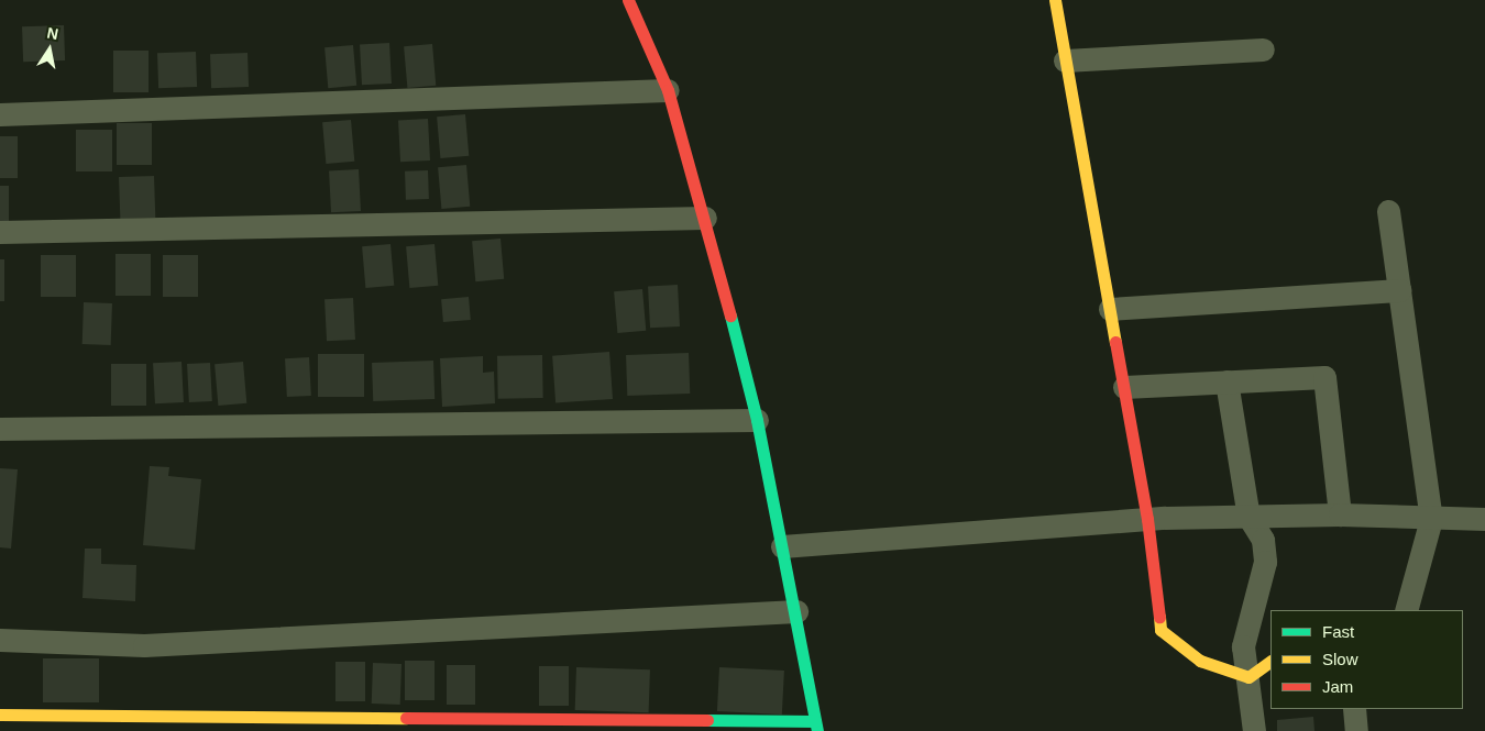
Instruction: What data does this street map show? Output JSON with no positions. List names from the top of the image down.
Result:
{
  "legend": ["Fast", "Slow", "Jam"],
  "north": "top"
}
